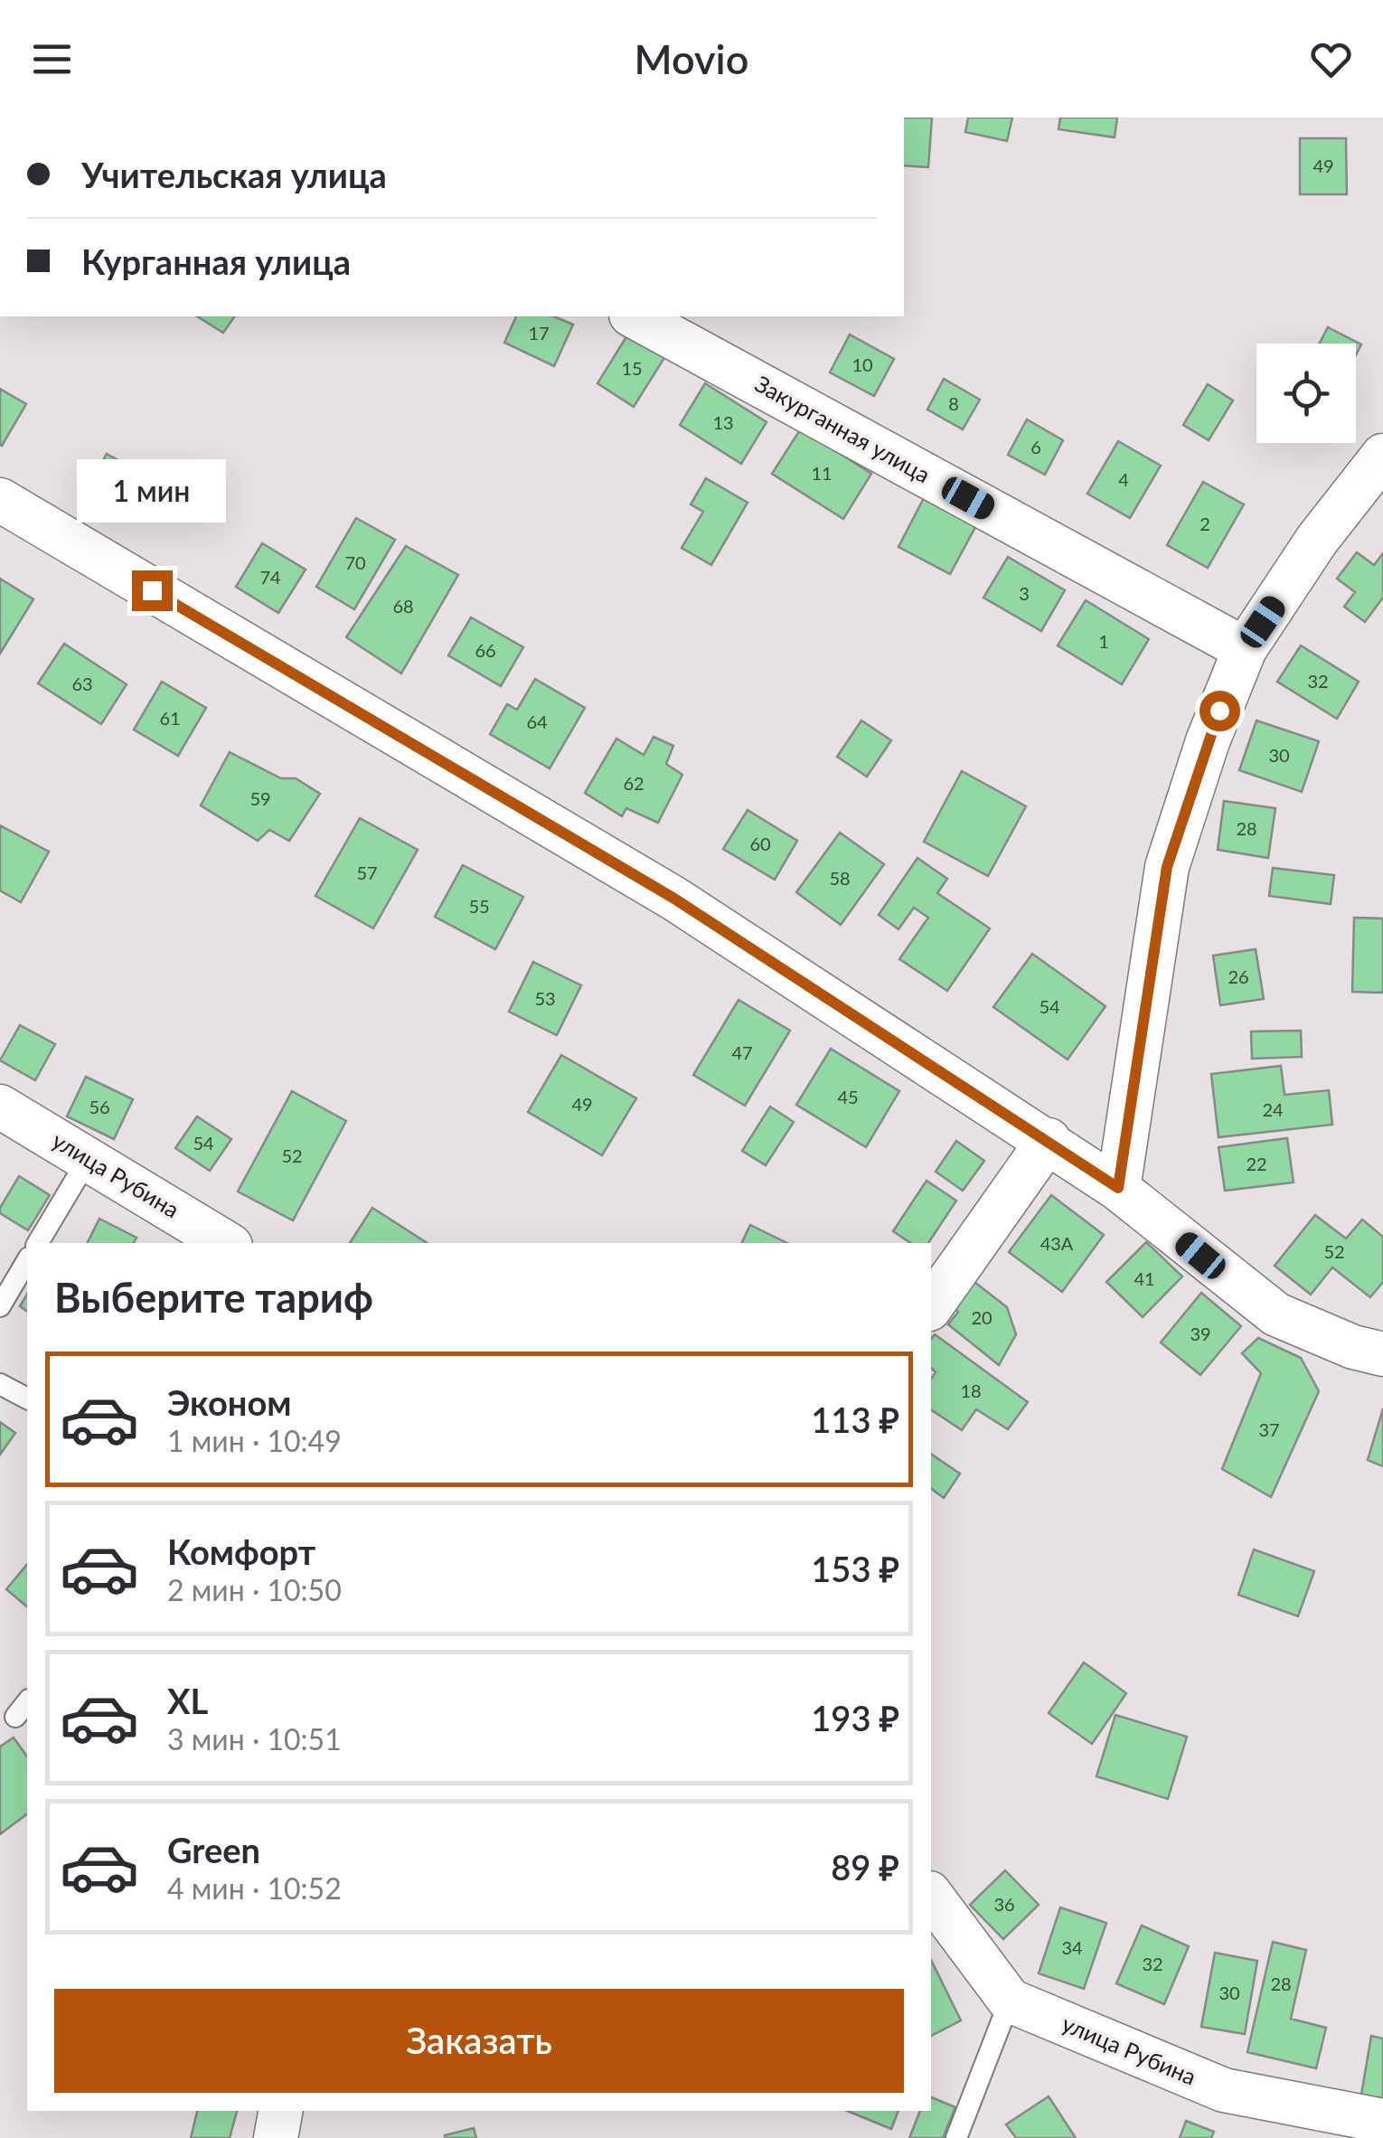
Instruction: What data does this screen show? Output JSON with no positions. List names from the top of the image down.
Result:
{
  "streets": {
    "street": ["Закурганная улица", "улица Рубина"]
  },
  "house_numbers": [
    "49",
    "17",
    "10",
    "15",
    "8",
    "13",
    "6",
    "11",
    "4",
    "2",
    "70",
    "74",
    "3",
    "68",
    "1",
    "66",
    "32",
    "63",
    "61",
    "64",
    "30",
    "62",
    "59",
    "28",
    "60",
    "57",
    "58",
    "55",
    "26",
    "53",
    "54",
    "47",
    "45",
    "49",
    "56",
    "24",
    "54",
    "52",
    "22",
    "43А",
    "52",
    "41",
    "20",
    "39",
    "18",
    "37",
    "36",
    "34",
    "32",
    "28",
    "30"
  ],
  "page": {
    "header": "Movio",
    "banner": ["Учительская улица", "Курганная улица"],
    "bubble": "1 мин",
    "heading": "Выберите тариф",
    "list": [
      {
        "name": "Эконом",
        "note": "1 мин · 10:49",
        "value": "113 ₽"
      },
      {
        "name": "Комфорт",
        "note": "2 мин · 10:50",
        "value": "153 ₽"
      },
      {
        "name": "XL",
        "note": "3 мин · 10:51",
        "value": "193 ₽"
      },
      {
        "name": "Green",
        "note": "4 мин · 10:52",
        "value": "89 ₽"
      }
    ],
    "buttons": "Заказать"
  }
}
